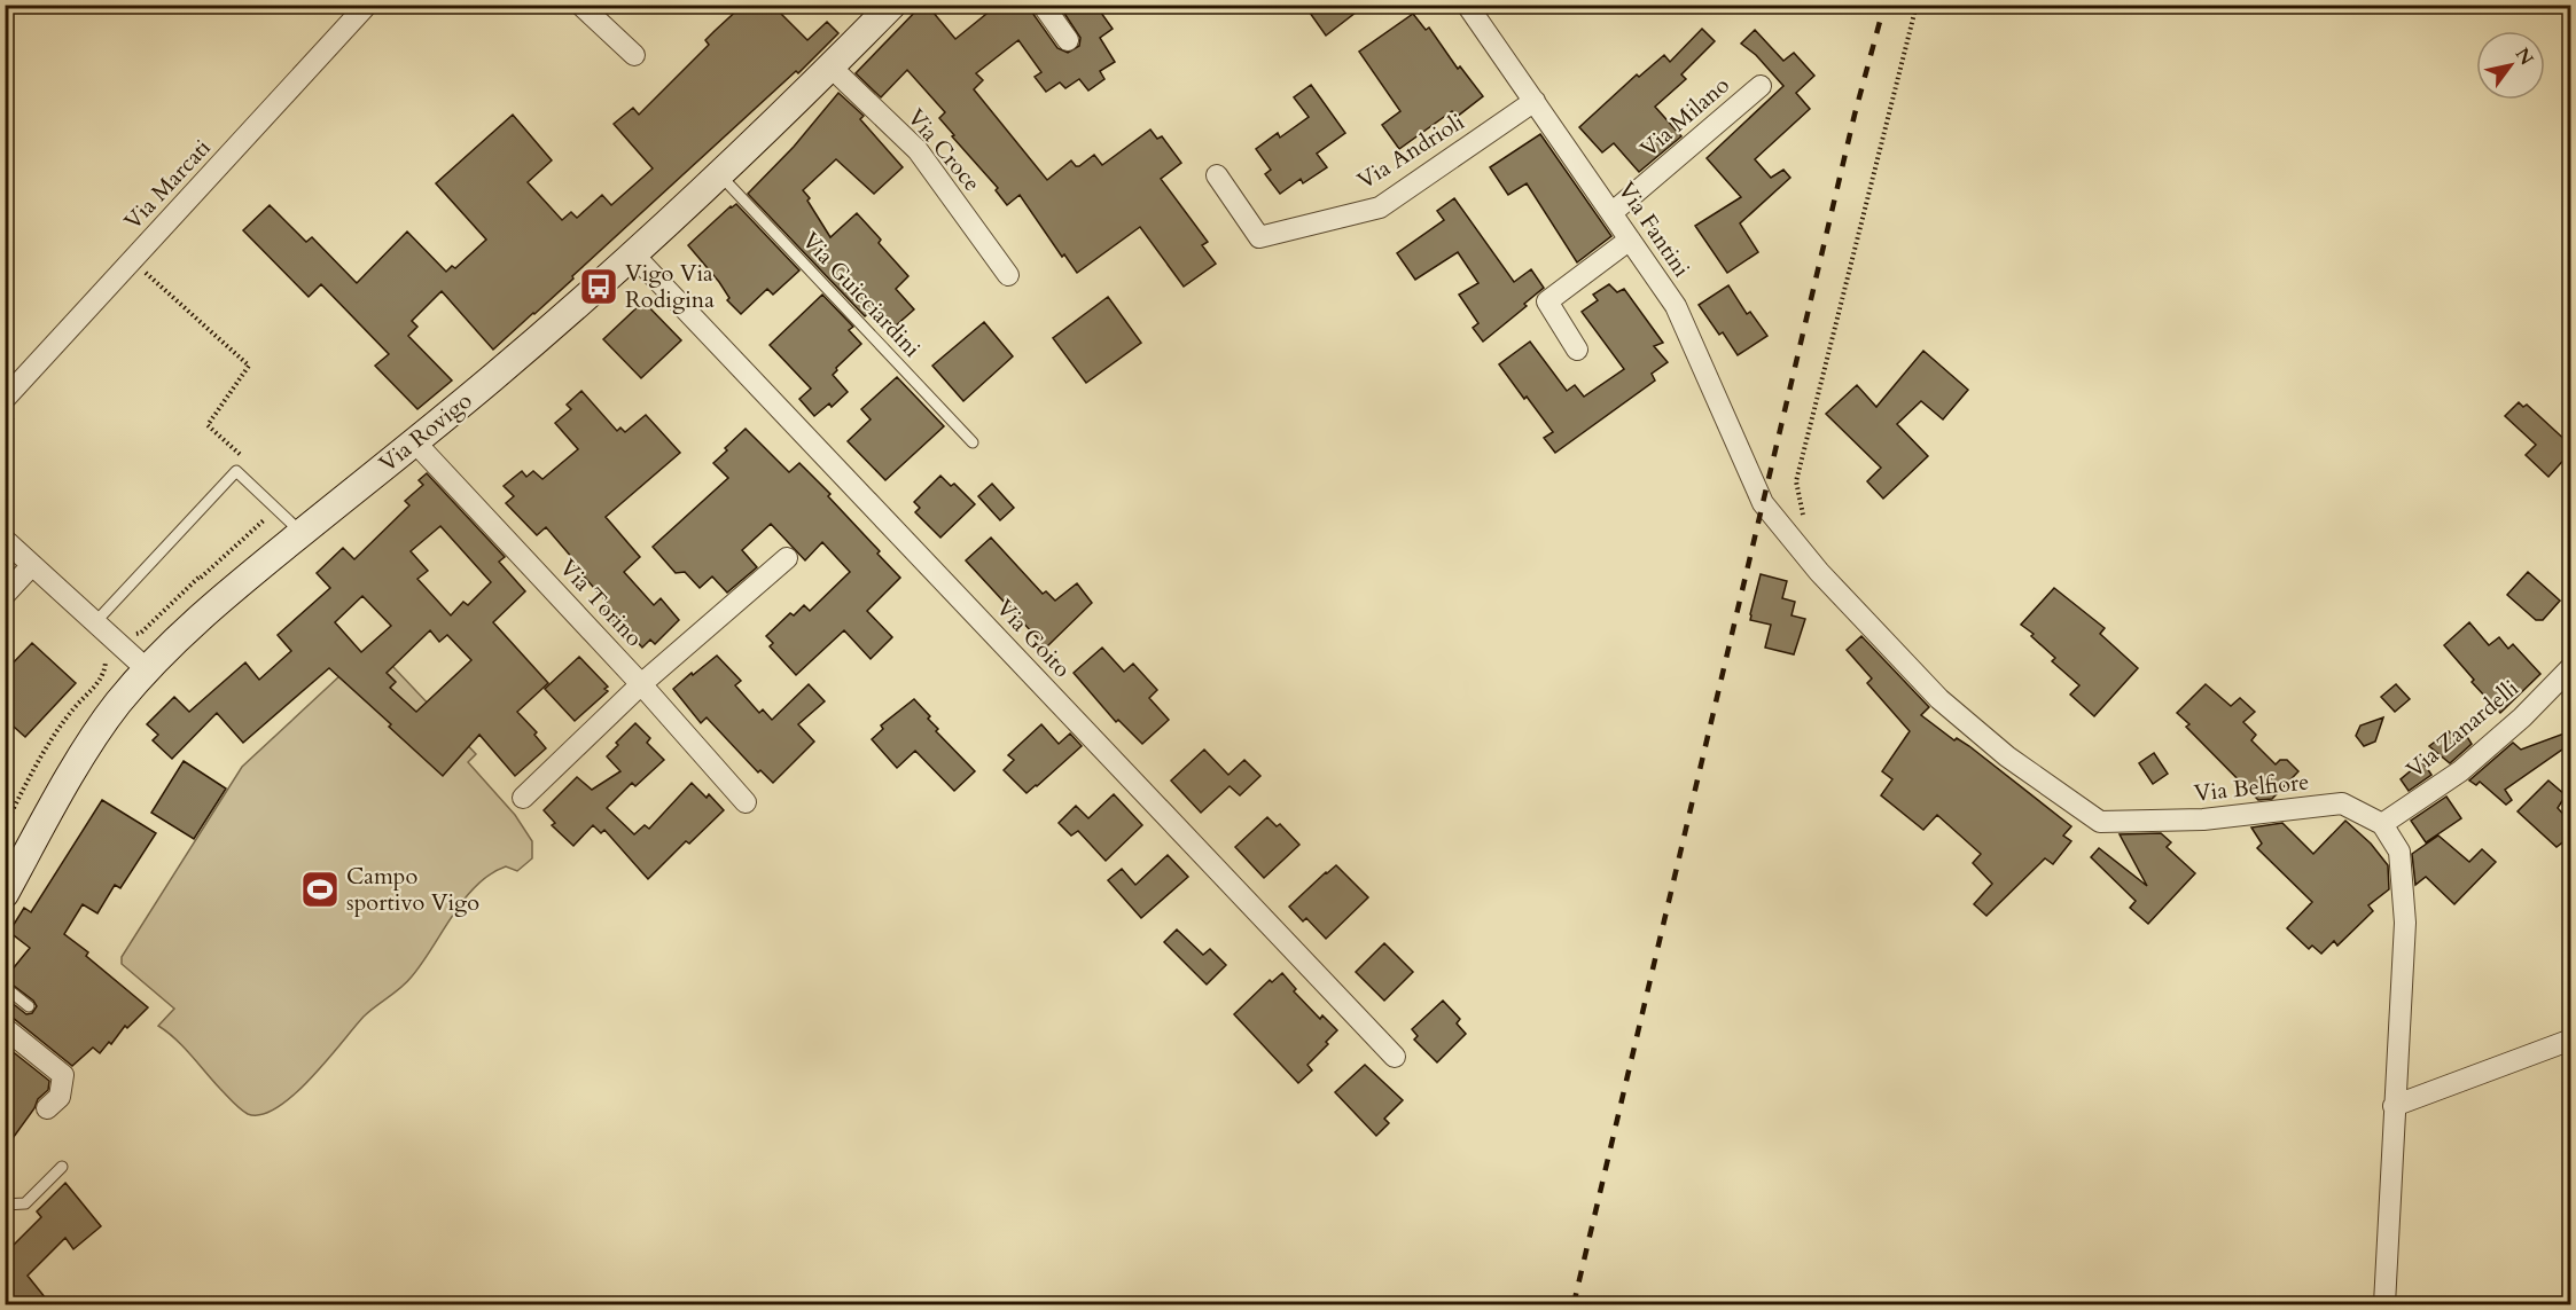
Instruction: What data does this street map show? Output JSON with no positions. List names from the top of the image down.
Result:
{
  "streets": {
    "main road": ["Via Rovigo"],
    "street": [
      "Via Milano",
      "Via Croce",
      "Via Andrioli",
      "Via Marcati",
      "Via Fantini",
      "Via Torino",
      "Via Goito",
      "Via Zanardelli",
      "Via Belfiore"
    ],
    "lane": ["Via Guicciardini"]
  },
  "crossings": [
    ["Via Milano", "Via Fantini"],
    ["Via Croce", "Via Rovigo"],
    ["Via Andrioli", "Via Fantini"],
    ["Via Fantini", "Via Belfiore"],
    ["Via Guicciardini", "Via Rovigo"],
    ["Via Rovigo", "Via Torino"],
    ["Via Rovigo", "Via Goito"],
    ["Via Zanardelli", "Via Belfiore"]
  ],
  "places": {
    "bus stop": ["Vigo Via Rodigina"],
    "sports": ["Campo sportivo Vigo"]
  },
  "north": "top right"
}
